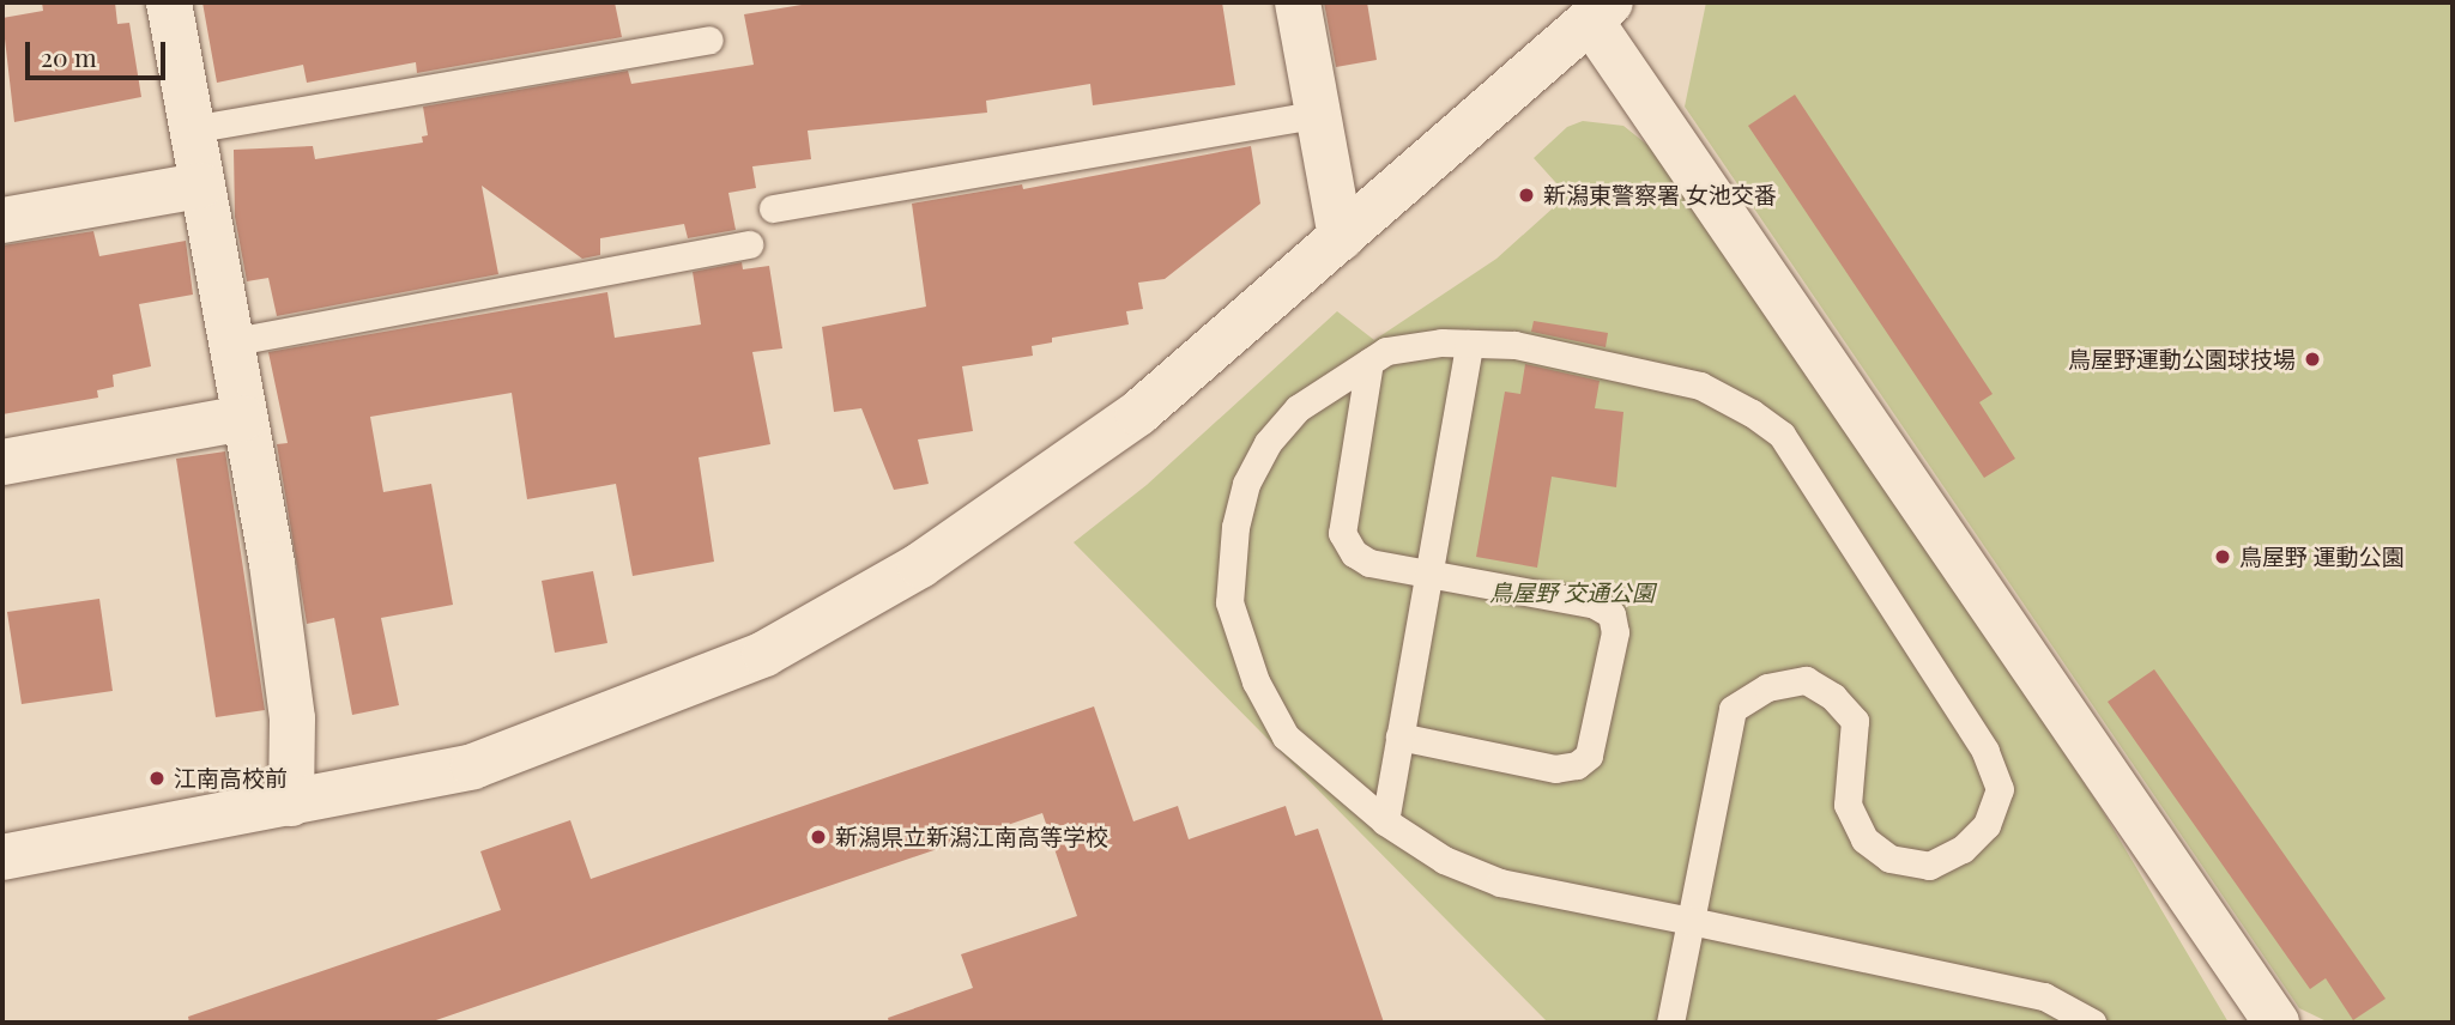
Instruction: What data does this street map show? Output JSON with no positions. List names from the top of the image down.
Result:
{
  "parks": ["鳥屋野 交通公園"],
  "places": [
    "新潟東警察署 女池交番",
    "鳥屋野運動公園球技場",
    "鳥屋野 運動公園",
    "江南高校前",
    "新潟県立新潟江南高等学校"
  ],
  "scale_bar": "20 m"
}
